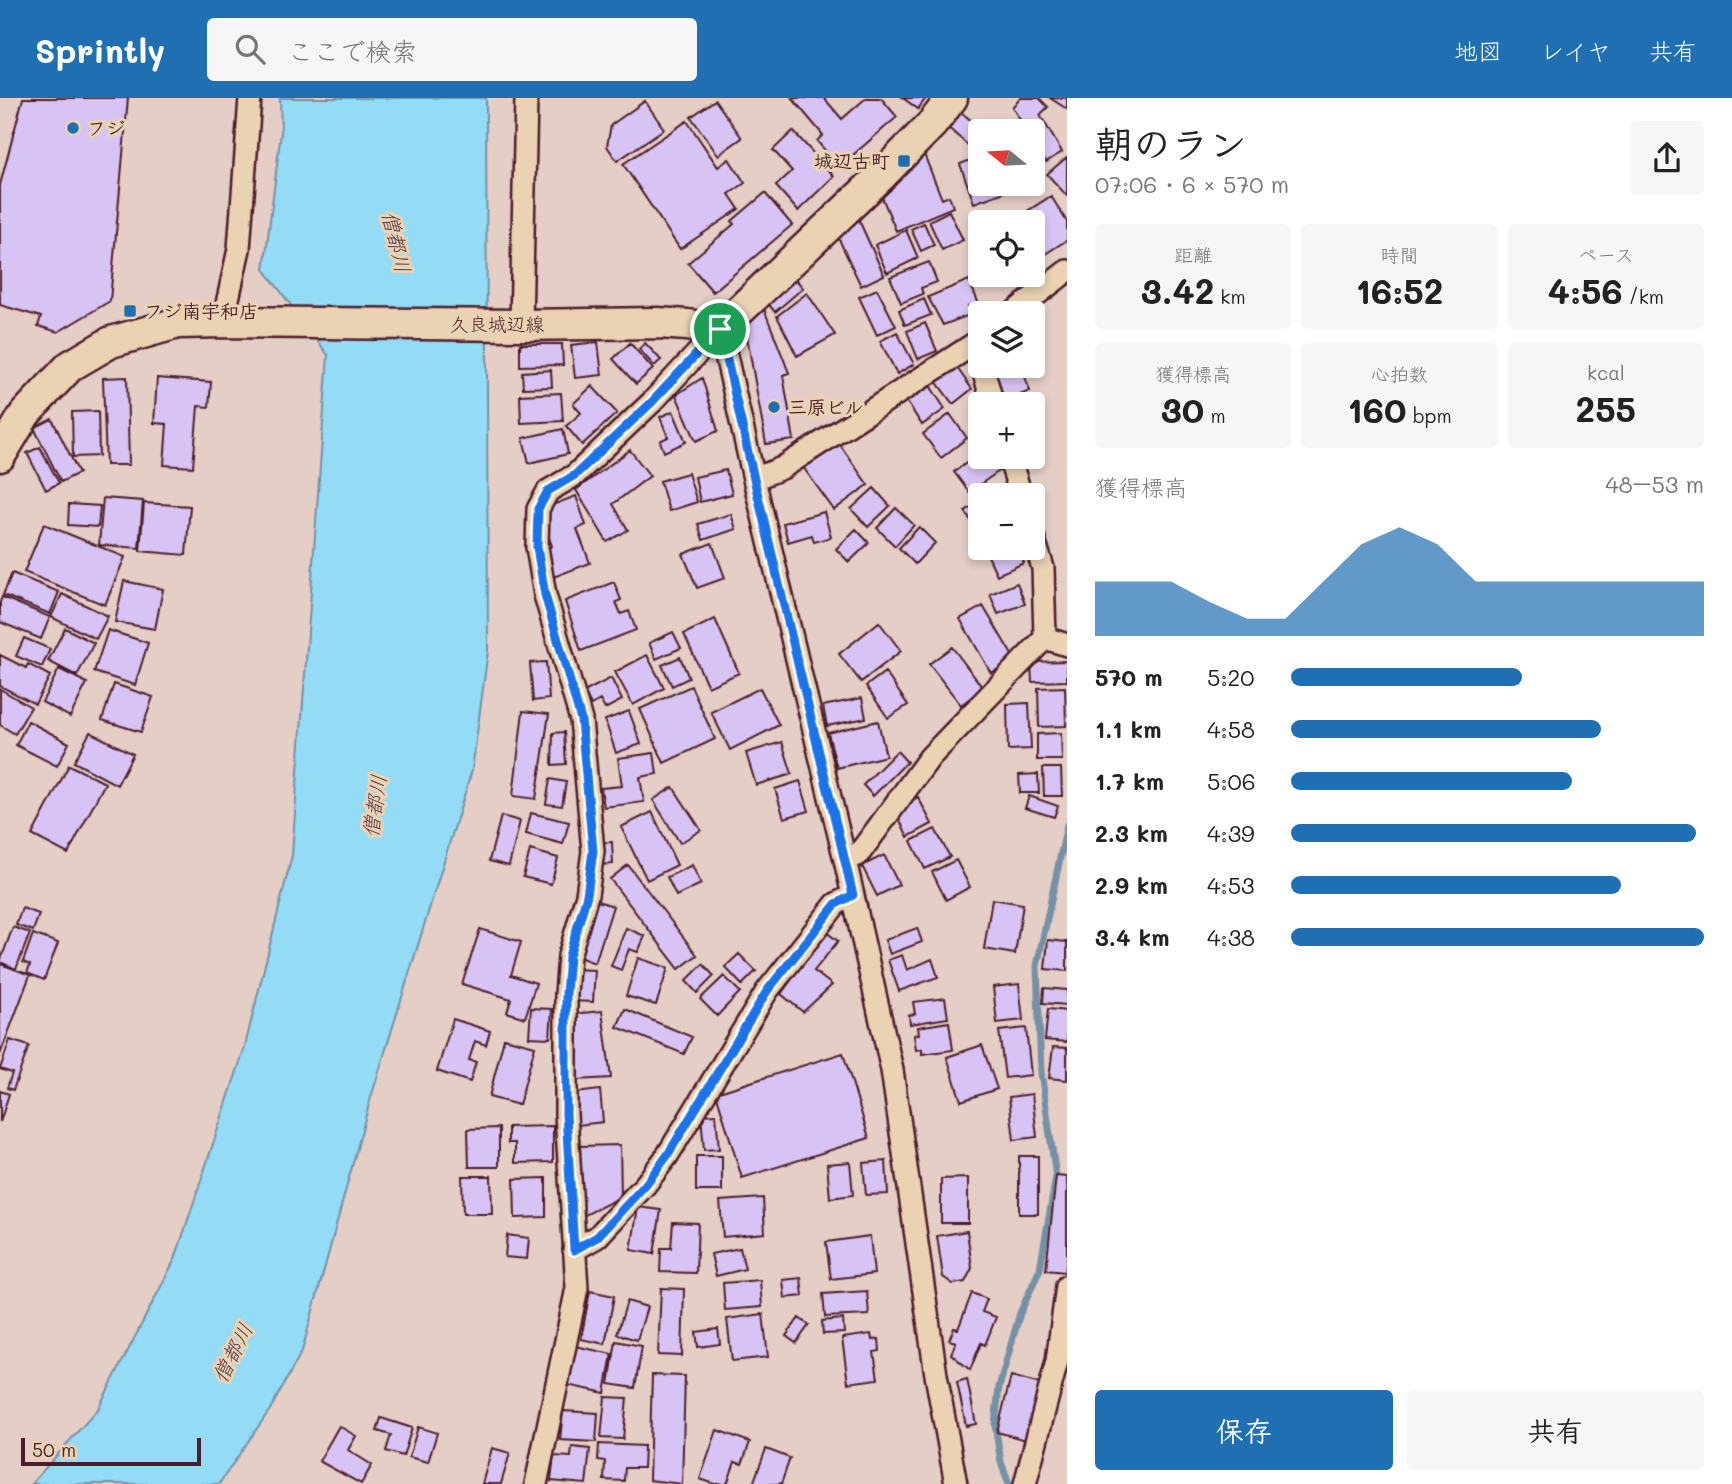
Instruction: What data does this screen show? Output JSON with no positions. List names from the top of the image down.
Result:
{
  "streets": {
    "main road": ["久良城辺線"]
  },
  "water": ["僧都川"],
  "places": {
    "other": ["フジ", "三原ビル"],
    "transit": ["城辺古町", "フジ南宇和店"]
  },
  "scale_bar": "50 m",
  "north": "left",
  "page": {
    "header": "Sprintly",
    "search": "ここで検索",
    "nav": ["地図", "レイヤ", "共有"],
    "heading": ["朝のラン", "07:06 · 6 × 570 m"],
    "map_buttons": ["+", "−"],
    "stats": [
      ["距離", "3.42 km"],
      ["時間", "16:52"],
      ["ペース", "4:56 /km"],
      ["獲得標高", "30 m"],
      ["心拍数", "160 bpm"],
      ["kcal", "255"]
    ],
    "chart": ["獲得標高", "48–53 m"],
    "list": [
      {
        "name": "570 m",
        "note": "5:20"
      },
      {
        "name": "1.1 km",
        "note": "4:58"
      },
      {
        "name": "1.7 km",
        "note": "5:06"
      },
      {
        "name": "2.3 km",
        "note": "4:39"
      },
      {
        "name": "2.9 km",
        "note": "4:53"
      },
      {
        "name": "3.4 km",
        "note": "4:38"
      }
    ],
    "buttons": ["保存", "共有"],
    "scale": "50 m"
  }
}
